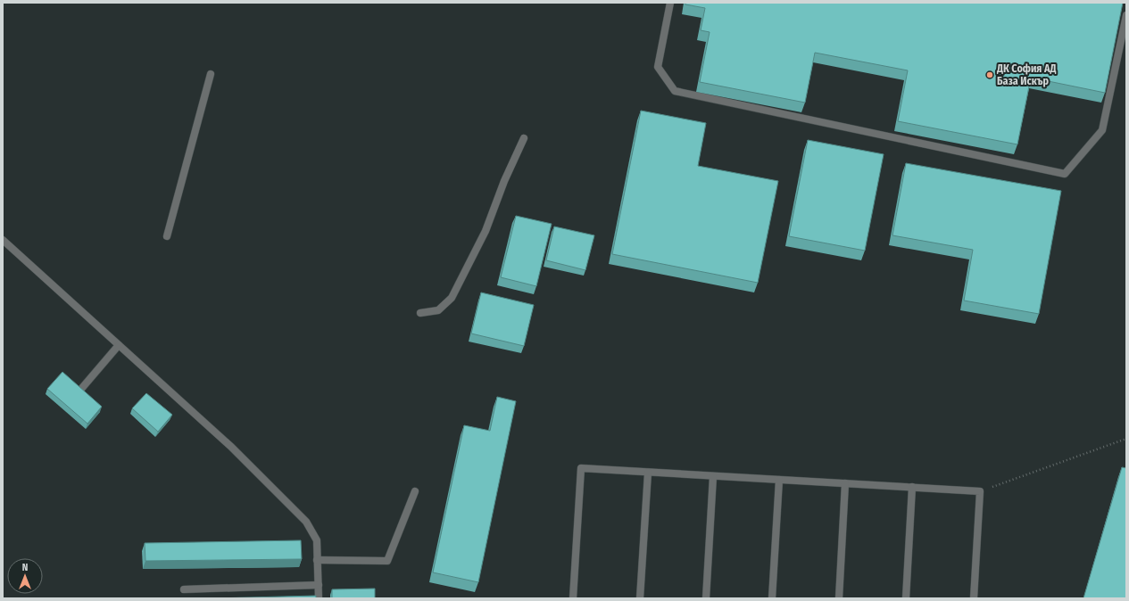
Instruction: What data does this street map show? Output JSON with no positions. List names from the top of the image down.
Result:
{
  "places": ["ДК София АД База Искър"],
  "north": "top"
}
